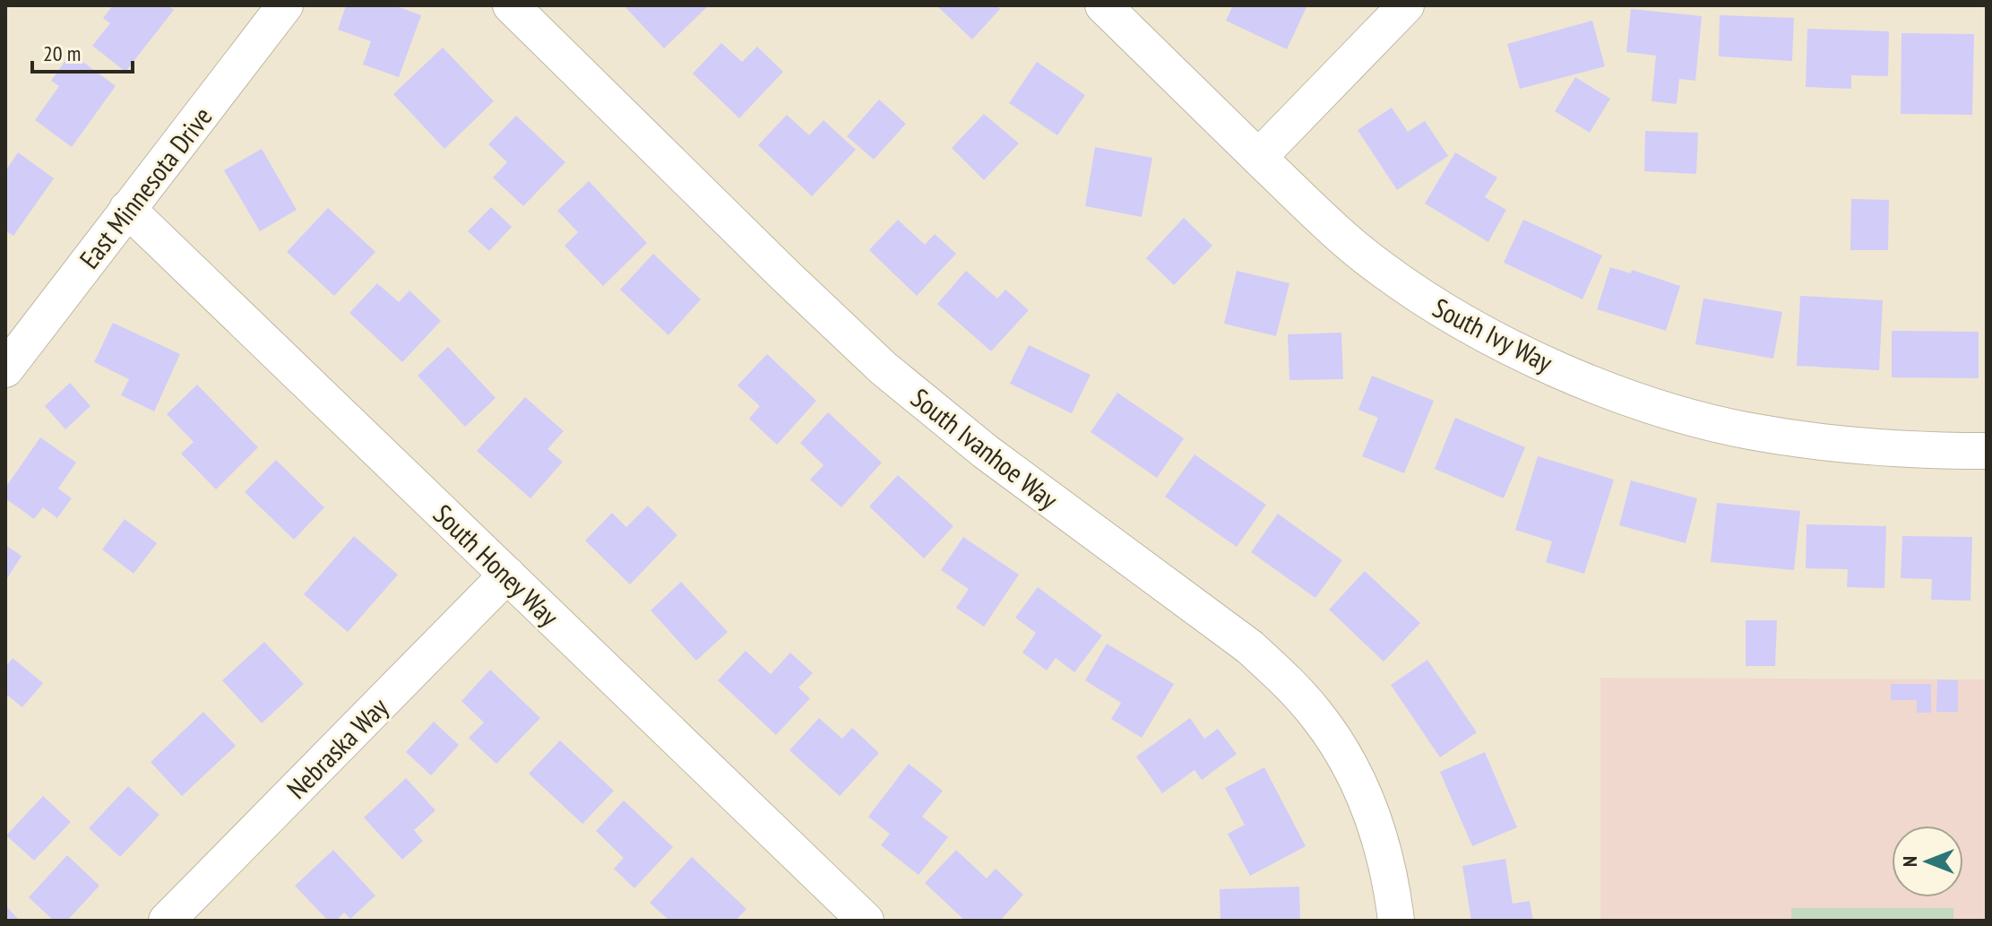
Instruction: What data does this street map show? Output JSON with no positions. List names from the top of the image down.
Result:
{
  "streets": {
    "street": [
      "East Minnesota Drive",
      "South Ivy Way",
      "South Ivanhoe Way",
      "South Honey Way",
      "Nebraska Way"
    ]
  },
  "crossings": [
    ["East Minnesota Drive", "South Honey Way"],
    ["South Honey Way", "Nebraska Way"]
  ],
  "scale_bar": "20 m",
  "north": "left"
}
